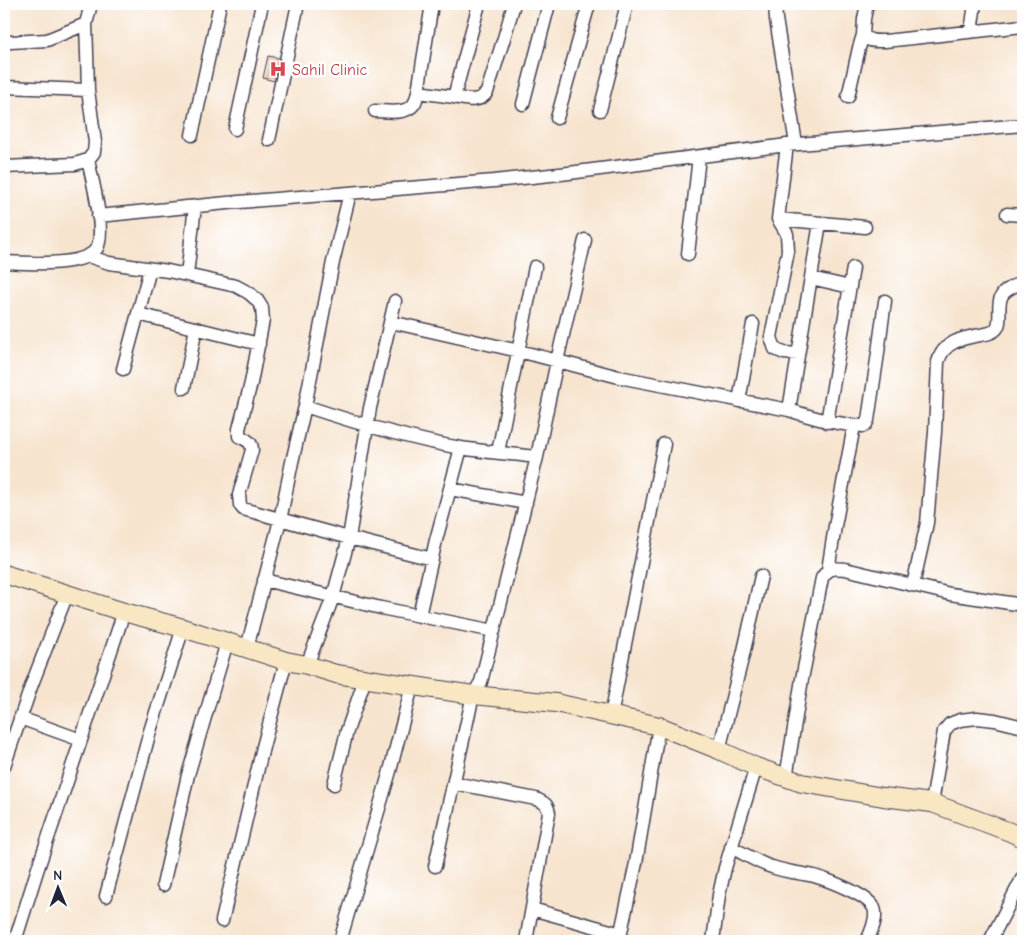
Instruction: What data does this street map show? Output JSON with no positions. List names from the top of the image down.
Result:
{
  "places": {
    "hospital": ["Sahil Clinic"]
  },
  "north": "top"
}
